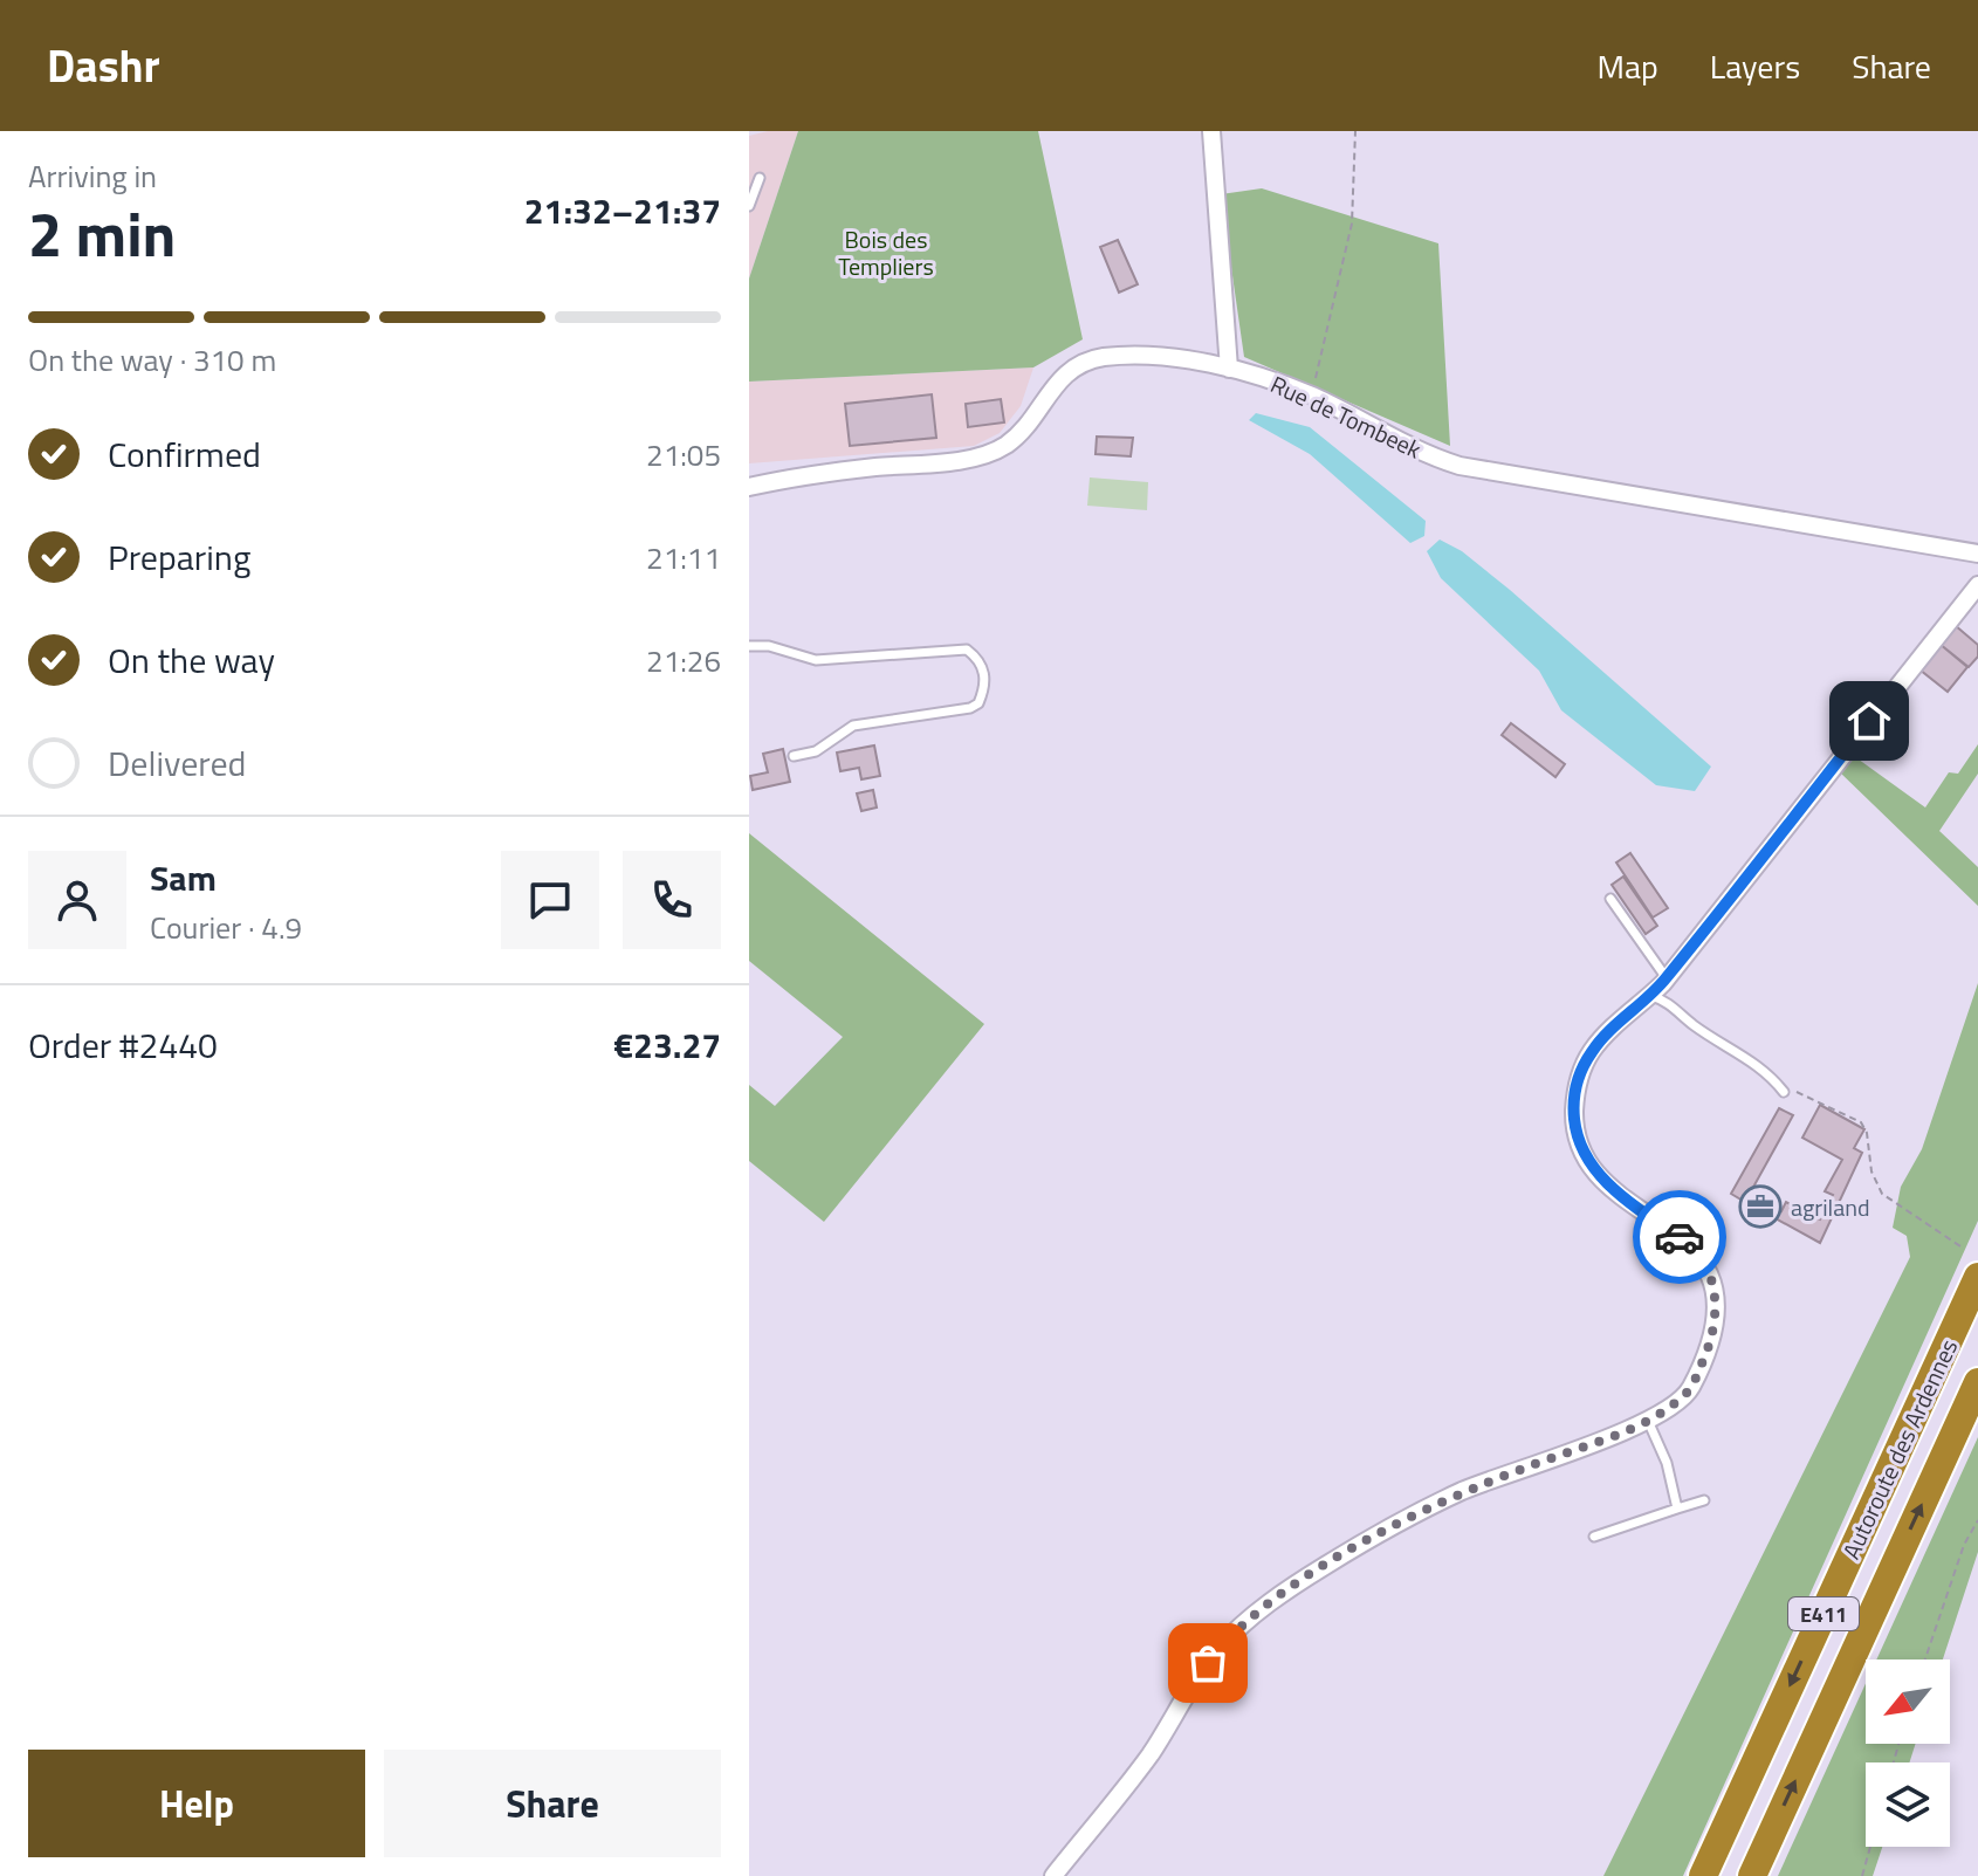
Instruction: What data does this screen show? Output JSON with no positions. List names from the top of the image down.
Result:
{
  "streets": {
    "highway": ["Autoroute des Ardennes", "E411"],
    "street": ["Rue de Tombeek"]
  },
  "parks": ["Bois des Templiers"],
  "places": {
    "office": ["agriland"]
  },
  "north": "bottom left",
  "page": {
    "header": "Dashr",
    "nav": ["Map", "Layers", "Share"],
    "heading": ["2 min", "Arriving in", "21:32–21:37"],
    "panel": [
      "Sam",
      "Courier · 4.9",
      "Order #2440",
      "€23.27"
    ],
    "bar": "On the way · 310 m",
    "list": [
      ["Confirmed", "21:05"],
      ["Preparing", "21:11"],
      ["On the way", "21:26"],
      "Delivered"
    ],
    "buttons": ["Help", "Share"]
  }
}
